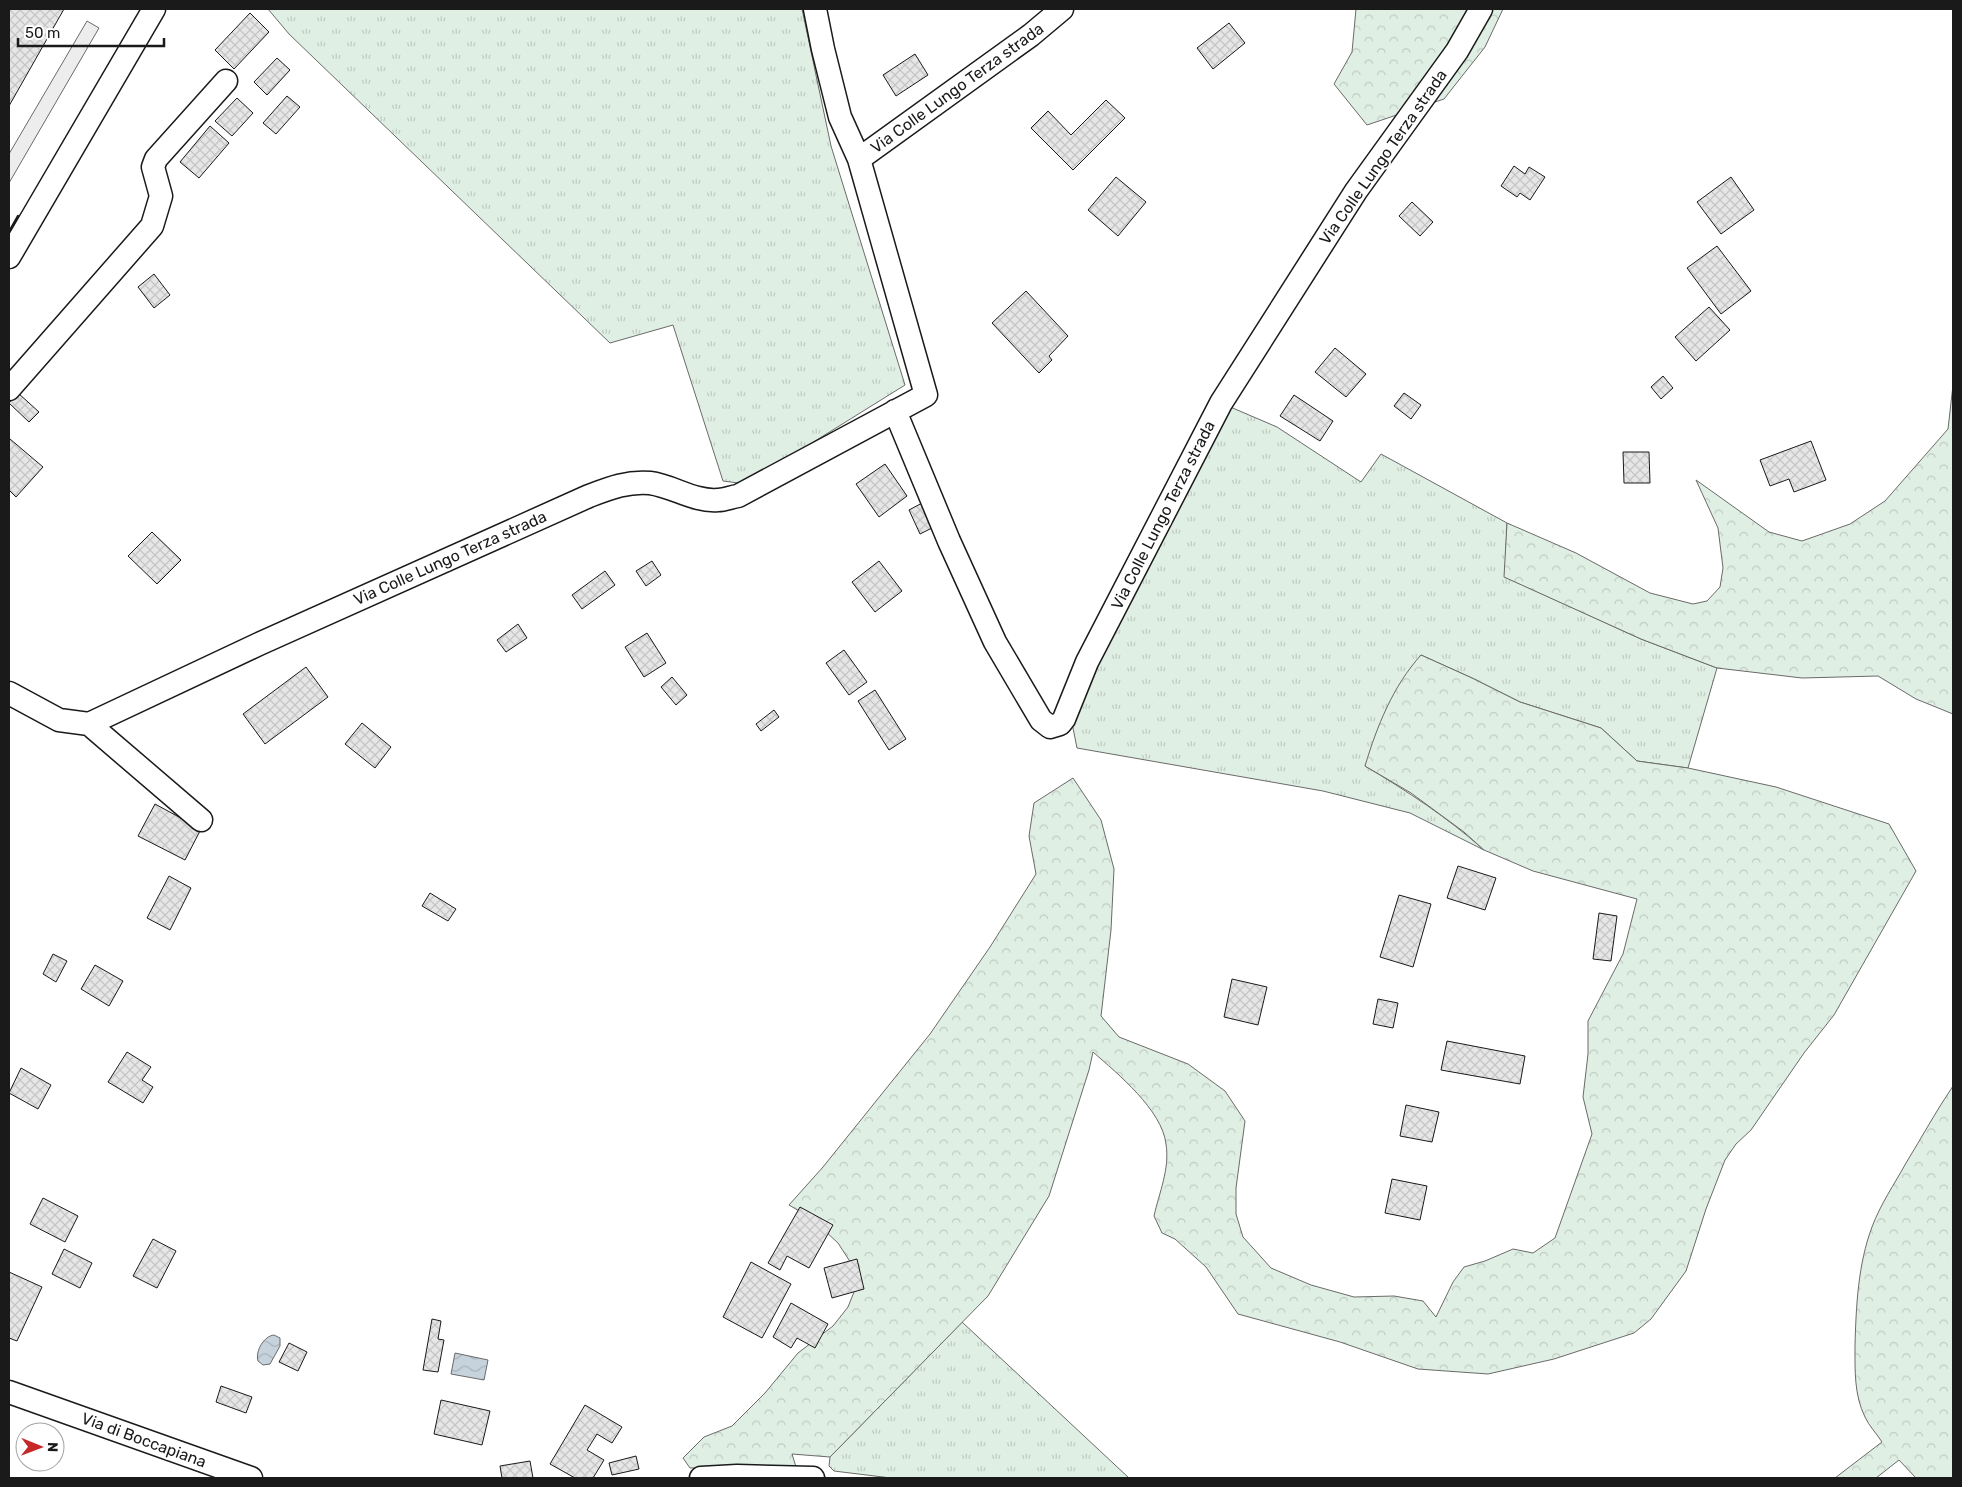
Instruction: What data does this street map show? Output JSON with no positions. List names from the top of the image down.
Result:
{
  "streets": {
    "street": ["Via Colle Lungo Terza strada", "Via di Boccapiana"]
  },
  "scale_bar": "50 m",
  "north": "right"
}
